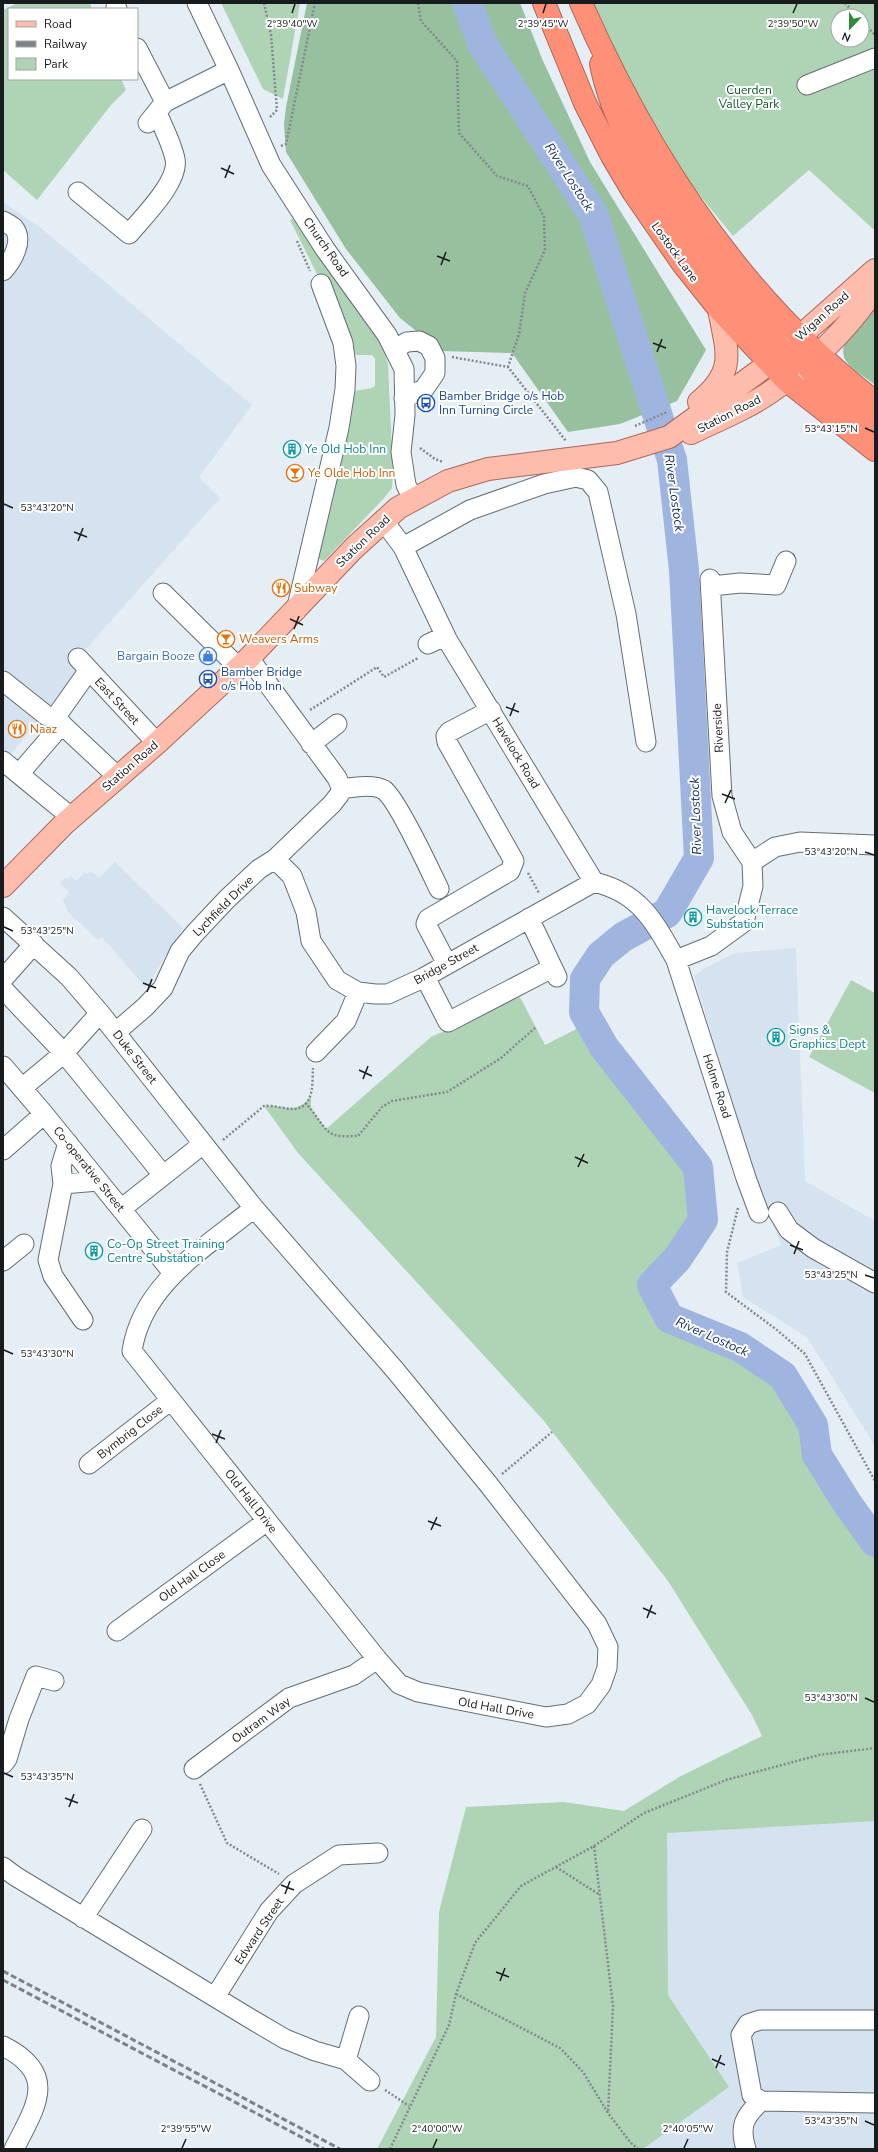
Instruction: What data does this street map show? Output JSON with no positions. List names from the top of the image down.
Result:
{
  "streets": {
    "highway": ["Lostock Lane"],
    "main road": ["Wigan Road", "Station Road"],
    "street": [
      "Church Road",
      "East Street",
      "Riverside",
      "Havelock Road",
      "Lychfield Drive",
      "Bridge Street",
      "Duke Street",
      "Holme Road",
      "Co-operative Street",
      "Bymbrig Close",
      "Old Hall Drive",
      "Old Hall Close",
      "Outram Way",
      "Edward Street"
    ]
  },
  "crossings": [
    ["Church Road", "Station Road"],
    ["Lostock Lane", "Wigan Road"],
    ["Lostock Lane", "Station Road"],
    ["Wigan Road", "Station Road"],
    ["Station Road", "East Street"],
    ["Station Road", "Havelock Road"],
    ["Riverside", "Holme Road"],
    ["Havelock Road", "Bridge Street"],
    ["Lychfield Drive", "Duke Street"],
    ["Duke Street", "Old Hall Drive"],
    ["Co-operative Street", "Old Hall Drive"],
    ["Bymbrig Close", "Old Hall Drive"],
    ["Old Hall Drive", "Old Hall Close"],
    ["Old Hall Drive", "Outram Way"]
  ],
  "water": ["River Lostock"],
  "parks": ["Cuerden Valley Park"],
  "places": {
    "bus stop": ["Bamber Bridge o/s Hob Inn Turning Circle", "Bamber Bridge o/s Hob Inn"],
    "building": [
      "Ye Old Hob Inn",
      "Havelock Terrace Substation",
      "Signs & Graphics Dept",
      "Co-Op Street Training Centre Substation"
    ],
    "bar": ["Ye Olde Hob Inn", "Weavers Arms"],
    "restaurant": ["Subway", "Naaz"],
    "shop": ["Bargain Booze"]
  },
  "legend": ["Road", "Railway", "Park"],
  "north": "bottom",
  "coordinates": [
    "2°39'40\"W",
    "2°39'45\"W",
    "2°39'50\"W",
    "53°43'15\"N",
    "53°43'20\"N",
    "53°43'25\"N",
    "53°43'30\"N",
    "53°43'35\"N",
    "2°39'55\"W",
    "2°40'00\"W",
    "2°40'05\"W"
  ]
}
